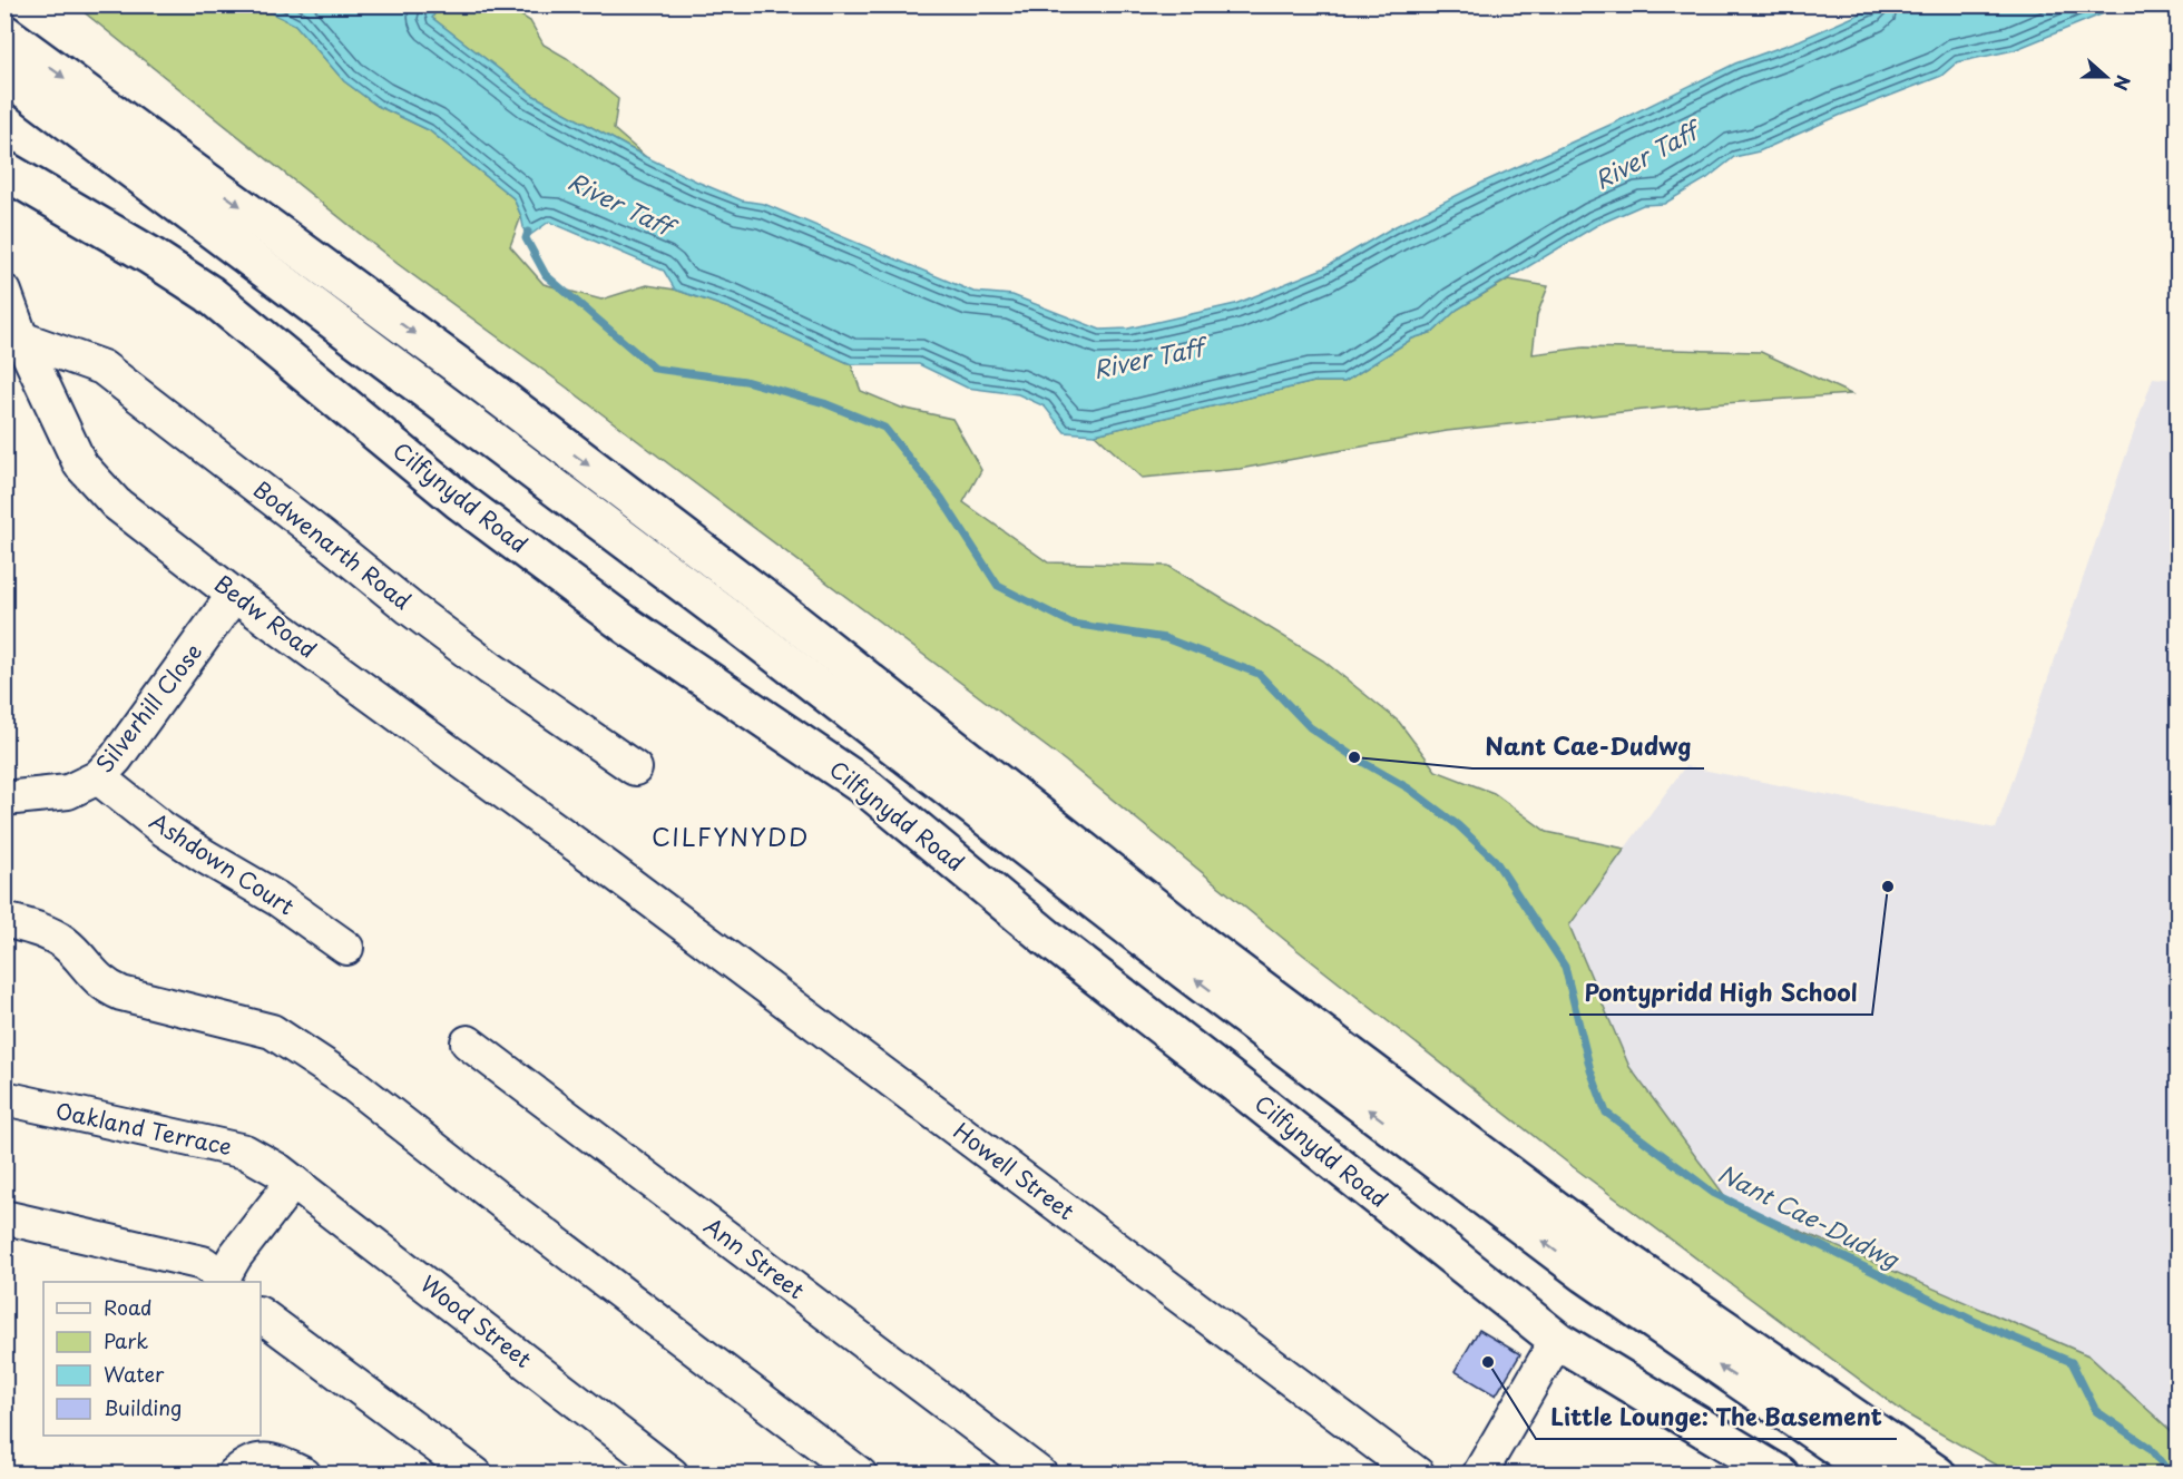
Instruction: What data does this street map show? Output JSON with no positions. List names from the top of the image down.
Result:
{
  "streets": {
    "main road": ["Cilfynydd Road"],
    "street": [
      "Bodwenarth Road",
      "Bedw Road",
      "Silverhill Close",
      "Ashdown Court",
      "Oakland Terrace",
      "Howell Street",
      "Ann Street",
      "Wood Street"
    ]
  },
  "crossings": [
    ["Bodwenarth Road", "Bedw Road"],
    ["Bedw Road", "Silverhill Close"],
    ["Bedw Road", "Howell Street"],
    ["Silverhill Close", "Ashdown Court"],
    ["Oakland Terrace", "Wood Street"]
  ],
  "districts": ["CILFYNYDD"],
  "water": ["River Taff", "Nant Cae-Dudwg"],
  "places": ["Nant Cae-Dudwg", "Pontypridd High School", "Little Lounge: The Basement"],
  "legend": [
    "Road",
    "Park",
    "Water",
    "Building"
  ],
  "north": "right"
}
